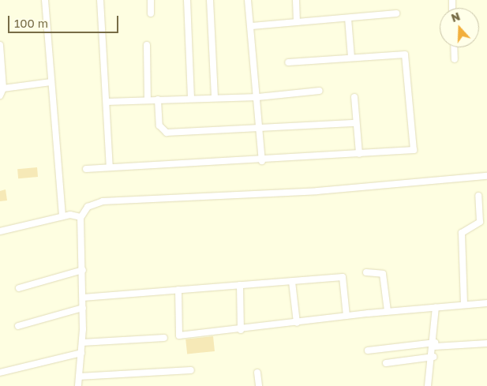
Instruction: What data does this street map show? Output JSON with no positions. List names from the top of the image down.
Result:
{
  "scale_bar": "100 m",
  "north": "top"
}
